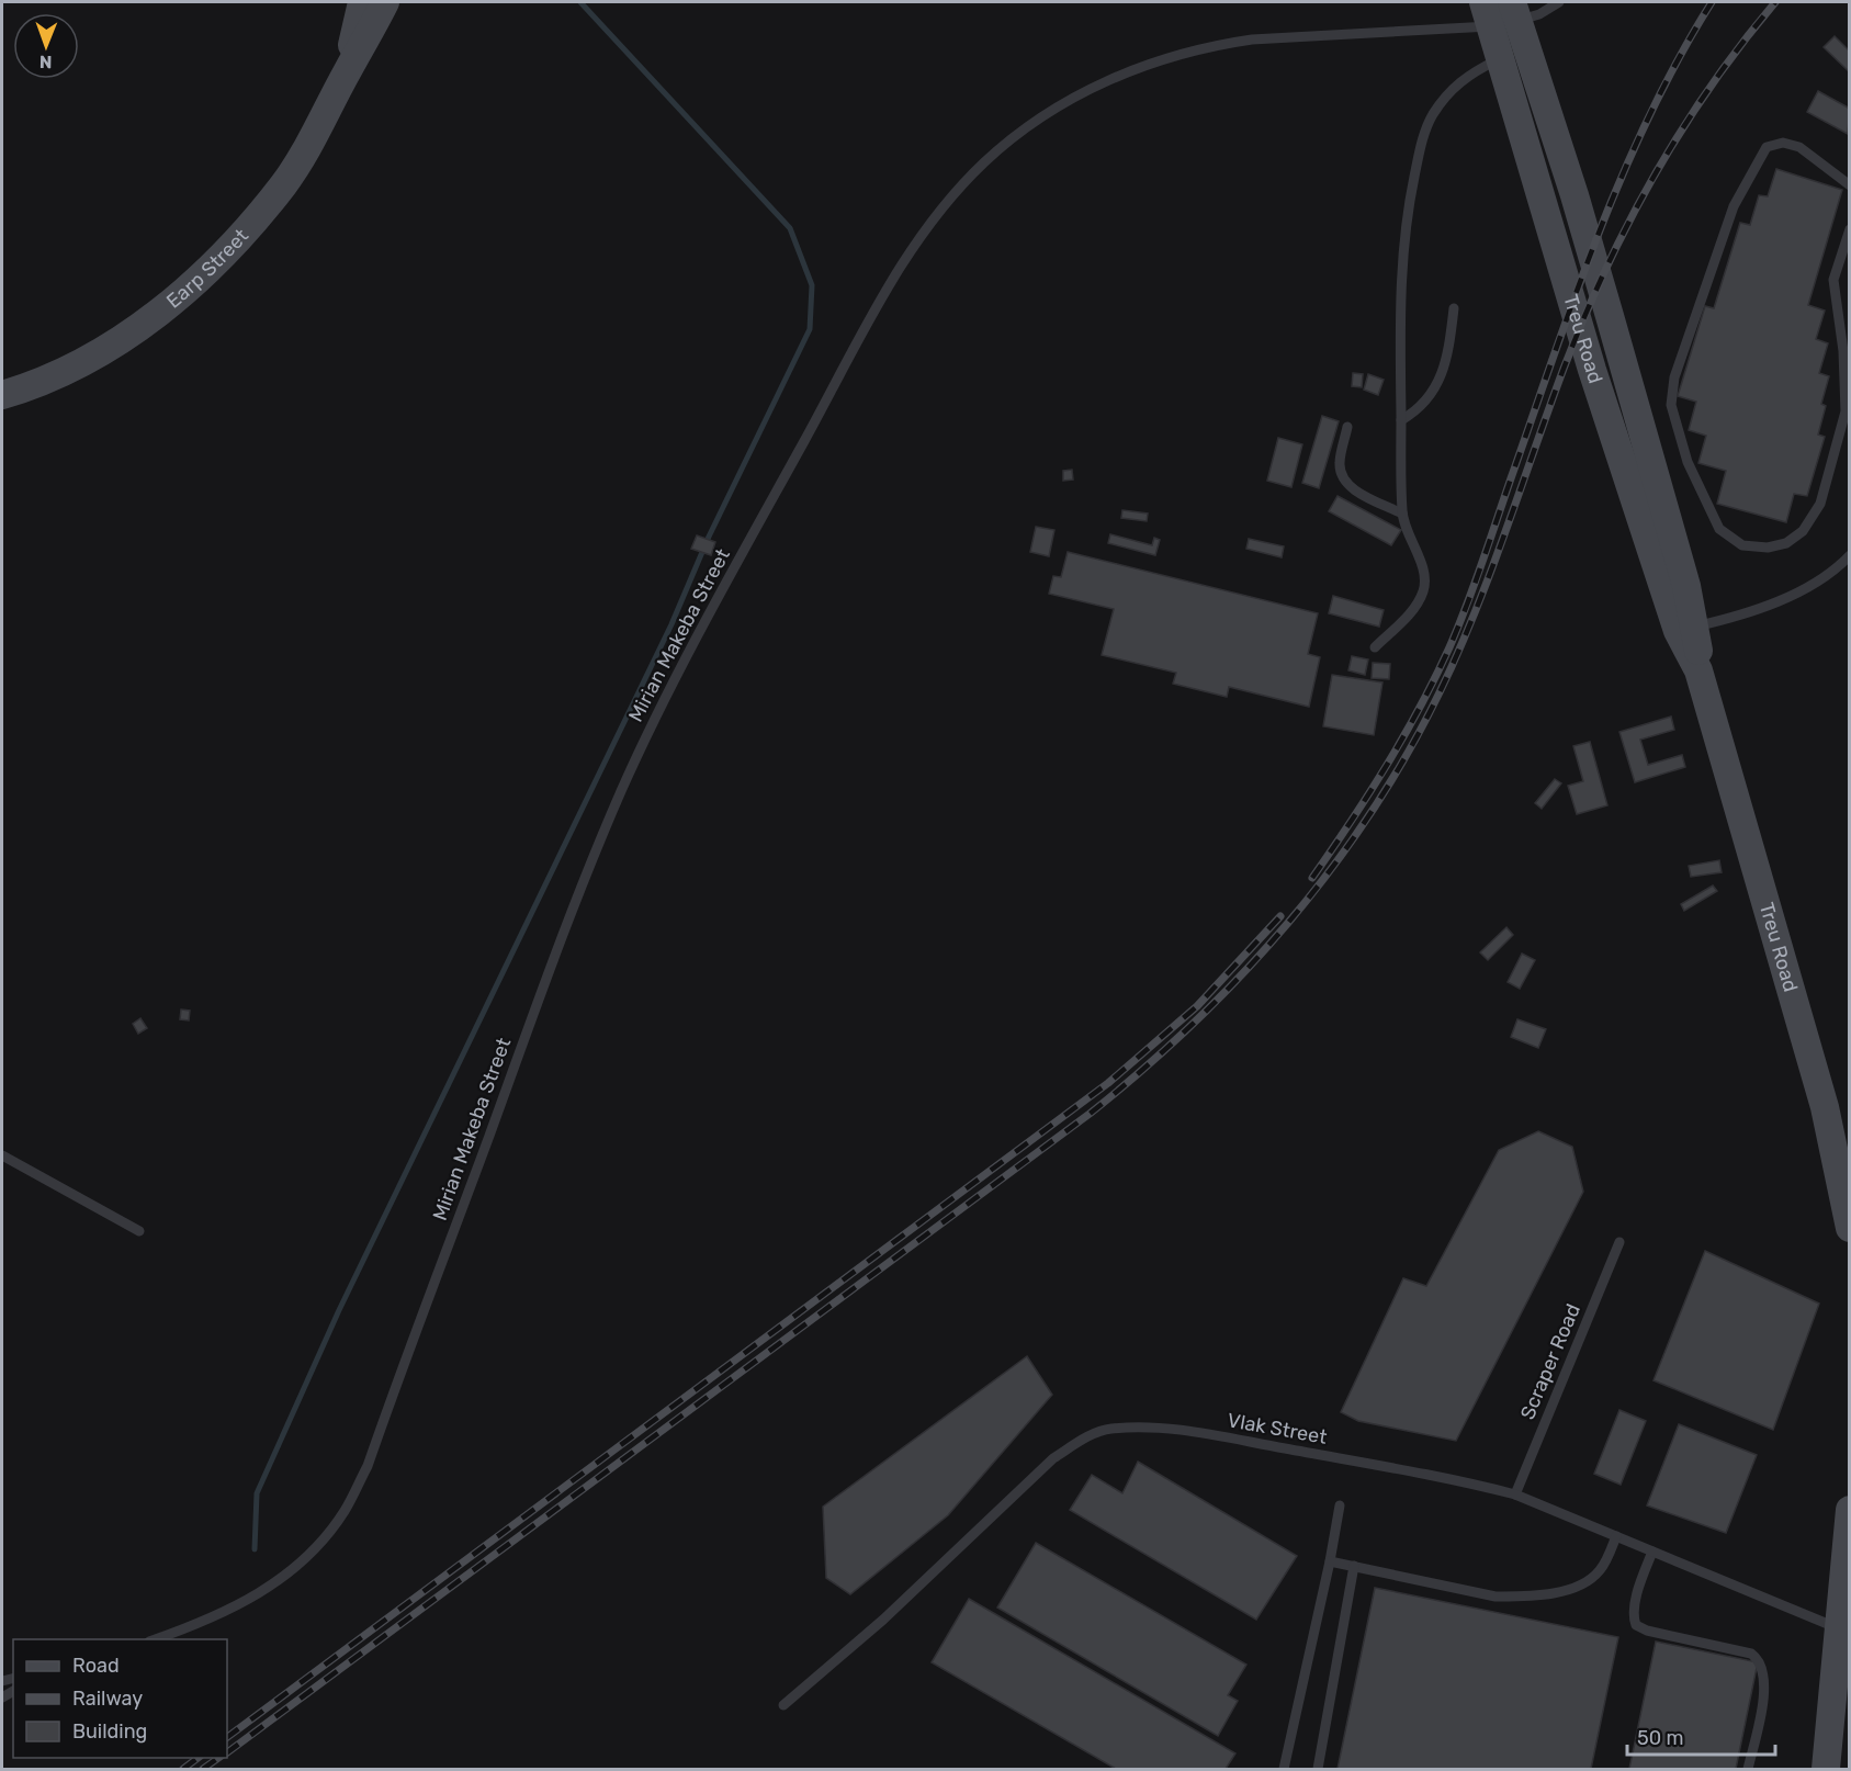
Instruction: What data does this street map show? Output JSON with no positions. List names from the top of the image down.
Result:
{
  "streets": {
    "street": ["Earp Street", "Treu Road"],
    "lane": ["Mirian Makeba Street", "Scraper Road", "Vlak Street"]
  },
  "crossings": [
    ["Treu Road", "Mirian Makeba Street"],
    ["Scraper Road", "Vlak Street"]
  ],
  "legend": ["Road", "Railway", "Building"],
  "scale_bar": "50 m",
  "north": "bottom"
}
